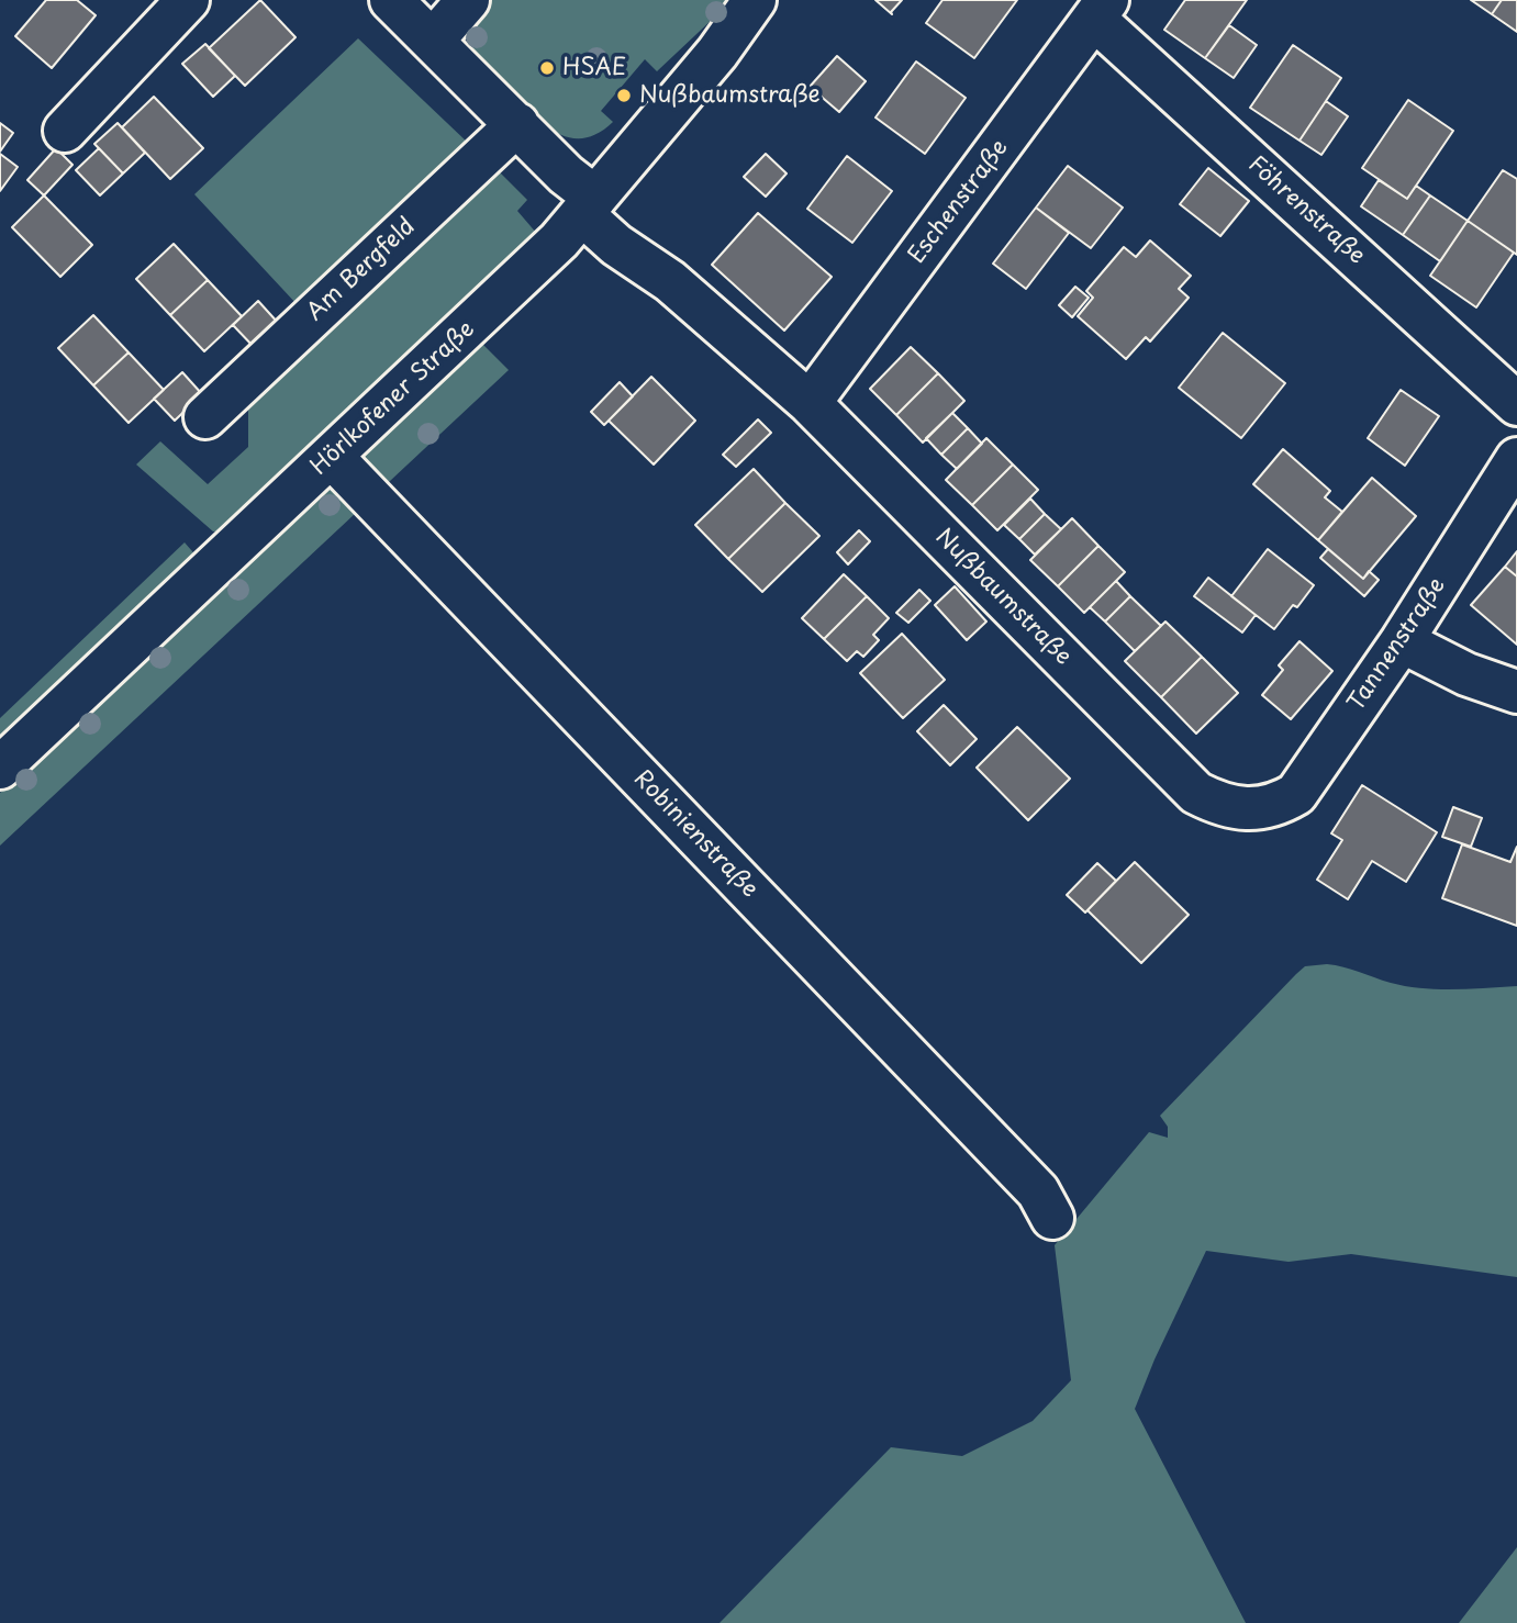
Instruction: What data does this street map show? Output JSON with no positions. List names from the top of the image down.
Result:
{
  "streets": {
    "street": [
      "Eschenstraße",
      "Föhrenstraße",
      "Am Bergfeld",
      "Hörlkofener Straße",
      "Nußbaumstraße",
      "Tannenstraße",
      "Robinienstraße"
    ]
  },
  "crossings": [
    ["Eschenstraße", "Föhrenstraße"],
    ["Eschenstraße", "Nußbaumstraße"],
    ["Hörlkofener Straße", "Nußbaumstraße"],
    ["Hörlkofener Straße", "Robinienstraße"],
    ["Nußbaumstraße", "Tannenstraße"]
  ],
  "places": ["HSAE", "Nußbaumstraße"]
}
